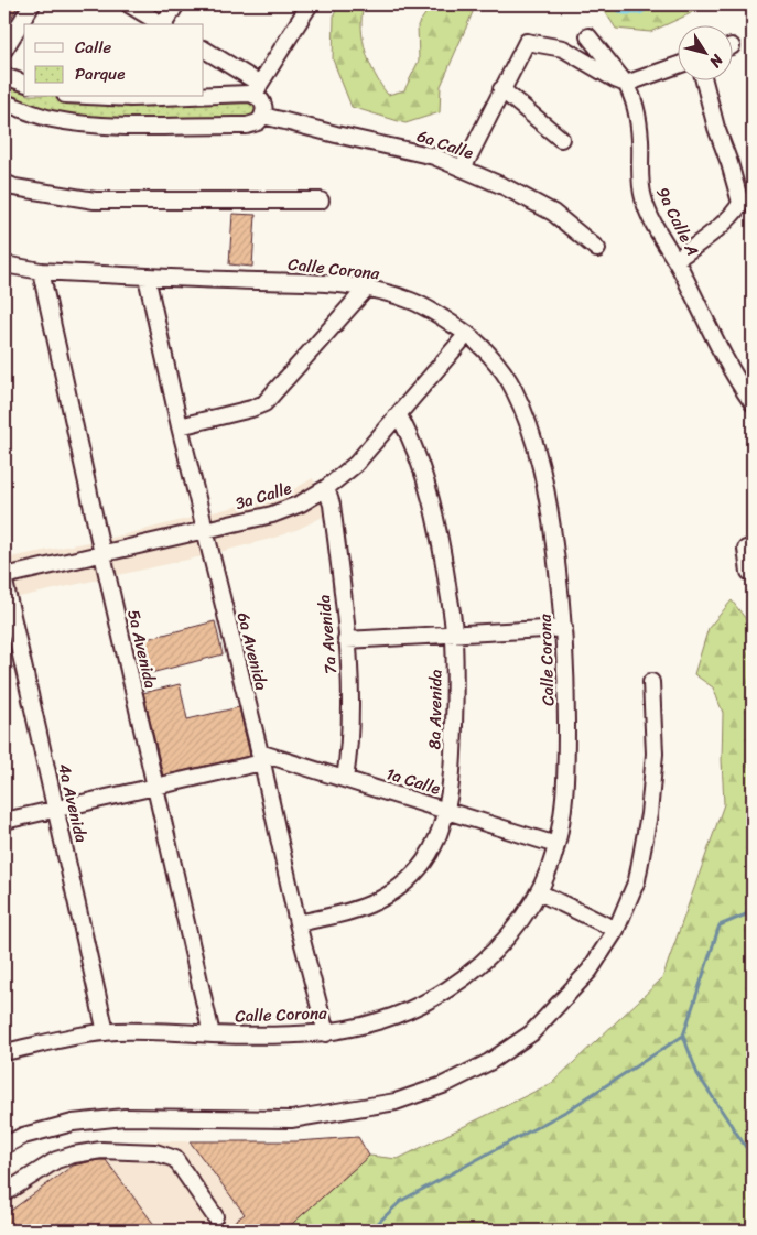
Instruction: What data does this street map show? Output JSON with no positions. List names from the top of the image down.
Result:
{
  "streets": {
    "street": [
      "6a Calle",
      "9a Calle A",
      "Calle Corona",
      "3a Calle",
      "7a Avenida",
      "5a Avenida",
      "6a Avenida",
      "8a Avenida",
      "1a Calle",
      "4a Avenida"
    ]
  },
  "crossings": [
    ["Calle Corona", "3a Calle"],
    ["Calle Corona", "5a Avenida"],
    ["Calle Corona", "6a Avenida"],
    ["Calle Corona", "1a Calle"],
    ["Calle Corona", "4a Avenida"],
    ["3a Calle", "7a Avenida"],
    ["3a Calle", "5a Avenida"],
    ["3a Calle", "6a Avenida"],
    ["3a Calle", "8a Avenida"],
    ["7a Avenida", "1a Calle"],
    ["5a Avenida", "1a Calle"],
    ["6a Avenida", "8a Avenida"],
    ["6a Avenida", "1a Calle"],
    ["8a Avenida", "1a Calle"],
    ["1a Calle", "4a Avenida"]
  ],
  "legend": ["Calle", "Parque"],
  "north": "bottom right"
}
